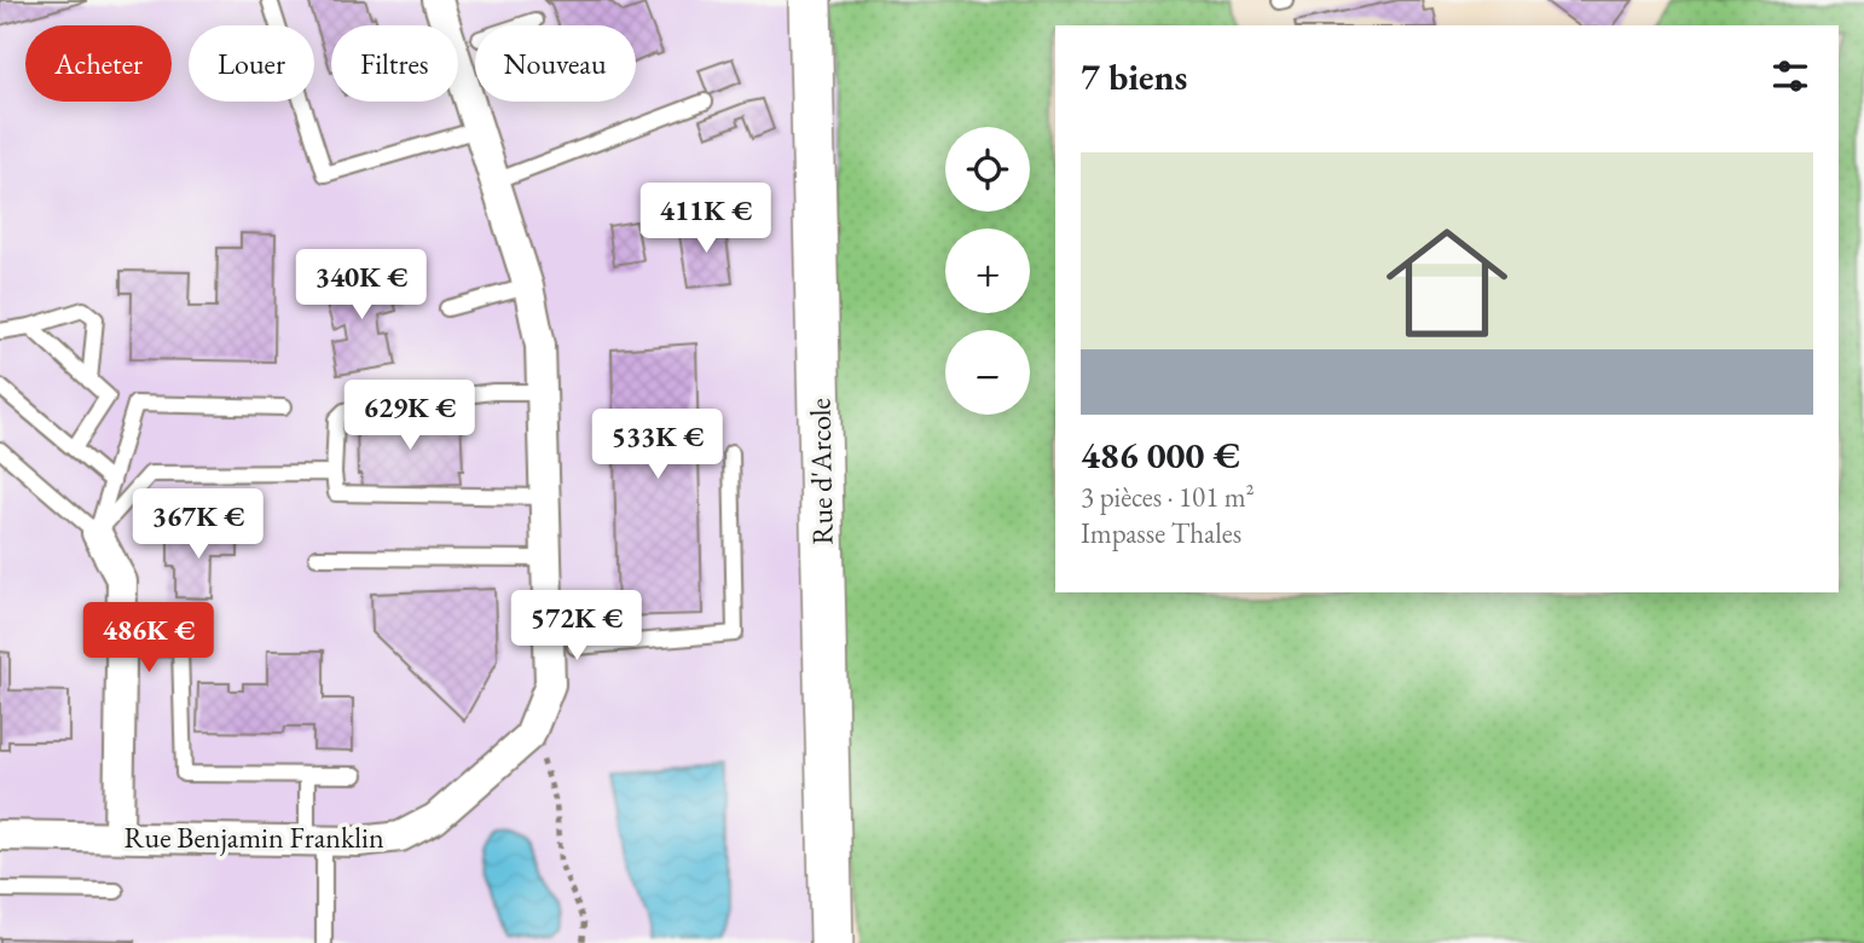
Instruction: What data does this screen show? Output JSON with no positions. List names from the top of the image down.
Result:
{
  "streets": {
    "main road": ["Rue d'Arcole"],
    "street": ["Rue Benjamin Franklin"]
  },
  "page": {
    "chip": [
      "Acheter",
      "Louer",
      "Filtres",
      "Nouveau"
    ],
    "heading": "7 biens",
    "map_buttons": ["+", "−"],
    "list": [
      {
        "name": "486 000 €",
        "note": "3 pièces · 101 m² · Impasse Thales"
      }
    ],
    "price": [
      "411K €",
      "340K €",
      "629K €",
      "533K €",
      "367K €",
      "572K €",
      "486K €"
    ]
  }
}
